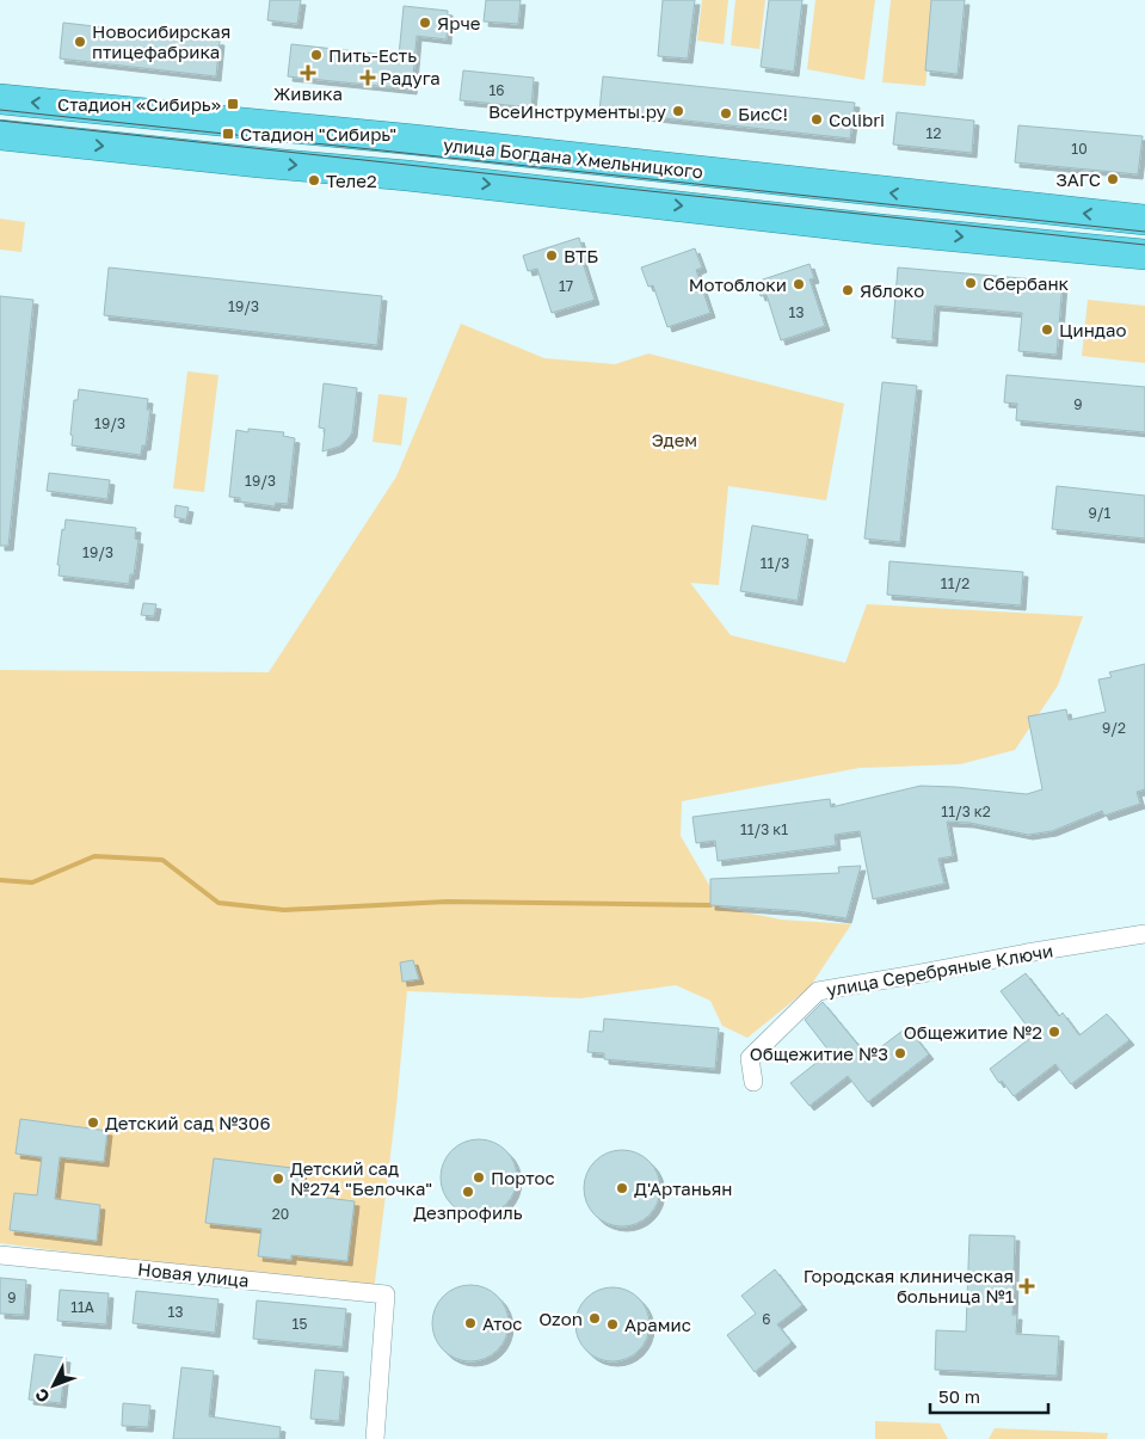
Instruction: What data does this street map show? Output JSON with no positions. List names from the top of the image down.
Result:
{
  "streets": {
    "highway": ["улица Богдана Хмельницкого"],
    "street": ["улица Серебряные Ключи", "Новая улица"]
  },
  "parks": ["Эдем"],
  "places": {
    "other": [
      "Ярче",
      "Новосибирская птицефабрика",
      "Пить-Есть",
      "ВсеИнструменты.ру",
      "БисС!",
      "Colibri",
      "ЗАГС",
      "Теле2",
      "ВТБ",
      "Сбербанк",
      "Мотоблоки",
      "Яблоко",
      "Циндао",
      "Общежитие №2",
      "Общежитие №3",
      "Детский сад №306",
      "Портос",
      "Детский сад №274 \"Белочка\"",
      "Д'Артаньян",
      "Дезпрофиль",
      "Ozon",
      "Атос",
      "Арамис"
    ],
    "health": ["Живика", "Радуга", "Городская клиническая больница №1"],
    "transit": ["Стадион «Сибирь»", "Стадион \"Сибирь\""]
  },
  "house_numbers": [
    "16",
    "12",
    "10",
    "17",
    "19/3",
    "13",
    "9",
    "19/3",
    "19/3",
    "9/1",
    "19/3",
    "11/3",
    "11/2",
    "9/2",
    "11/3 к2",
    "11/3 к1",
    "20",
    "9",
    "11А",
    "13",
    "6",
    "15"
  ],
  "scale_bar": "50 m",
  "north": "bottom left"
}
